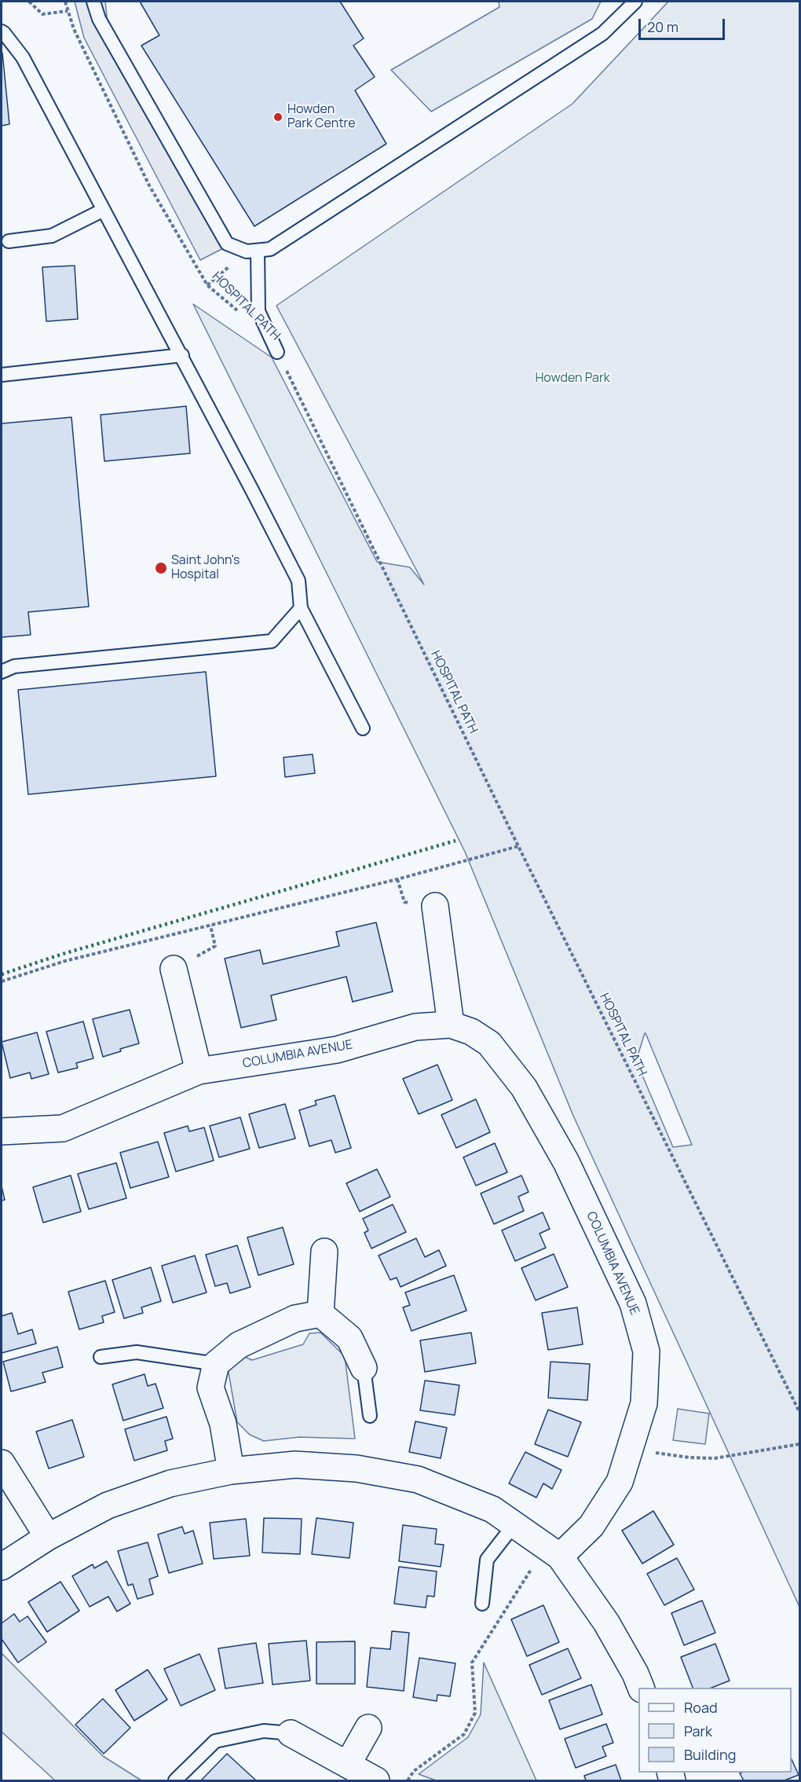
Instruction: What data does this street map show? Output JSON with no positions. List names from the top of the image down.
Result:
{
  "streets": {
    "street": ["COLUMBIA AVENUE"],
    "path": ["HOSPITAL PATH"]
  },
  "parks": ["Howden Park"],
  "places": ["Howden Park Centre", "Saint John's Hospital"],
  "legend": ["Road", "Park", "Building"],
  "scale_bar": "20 m"
}
